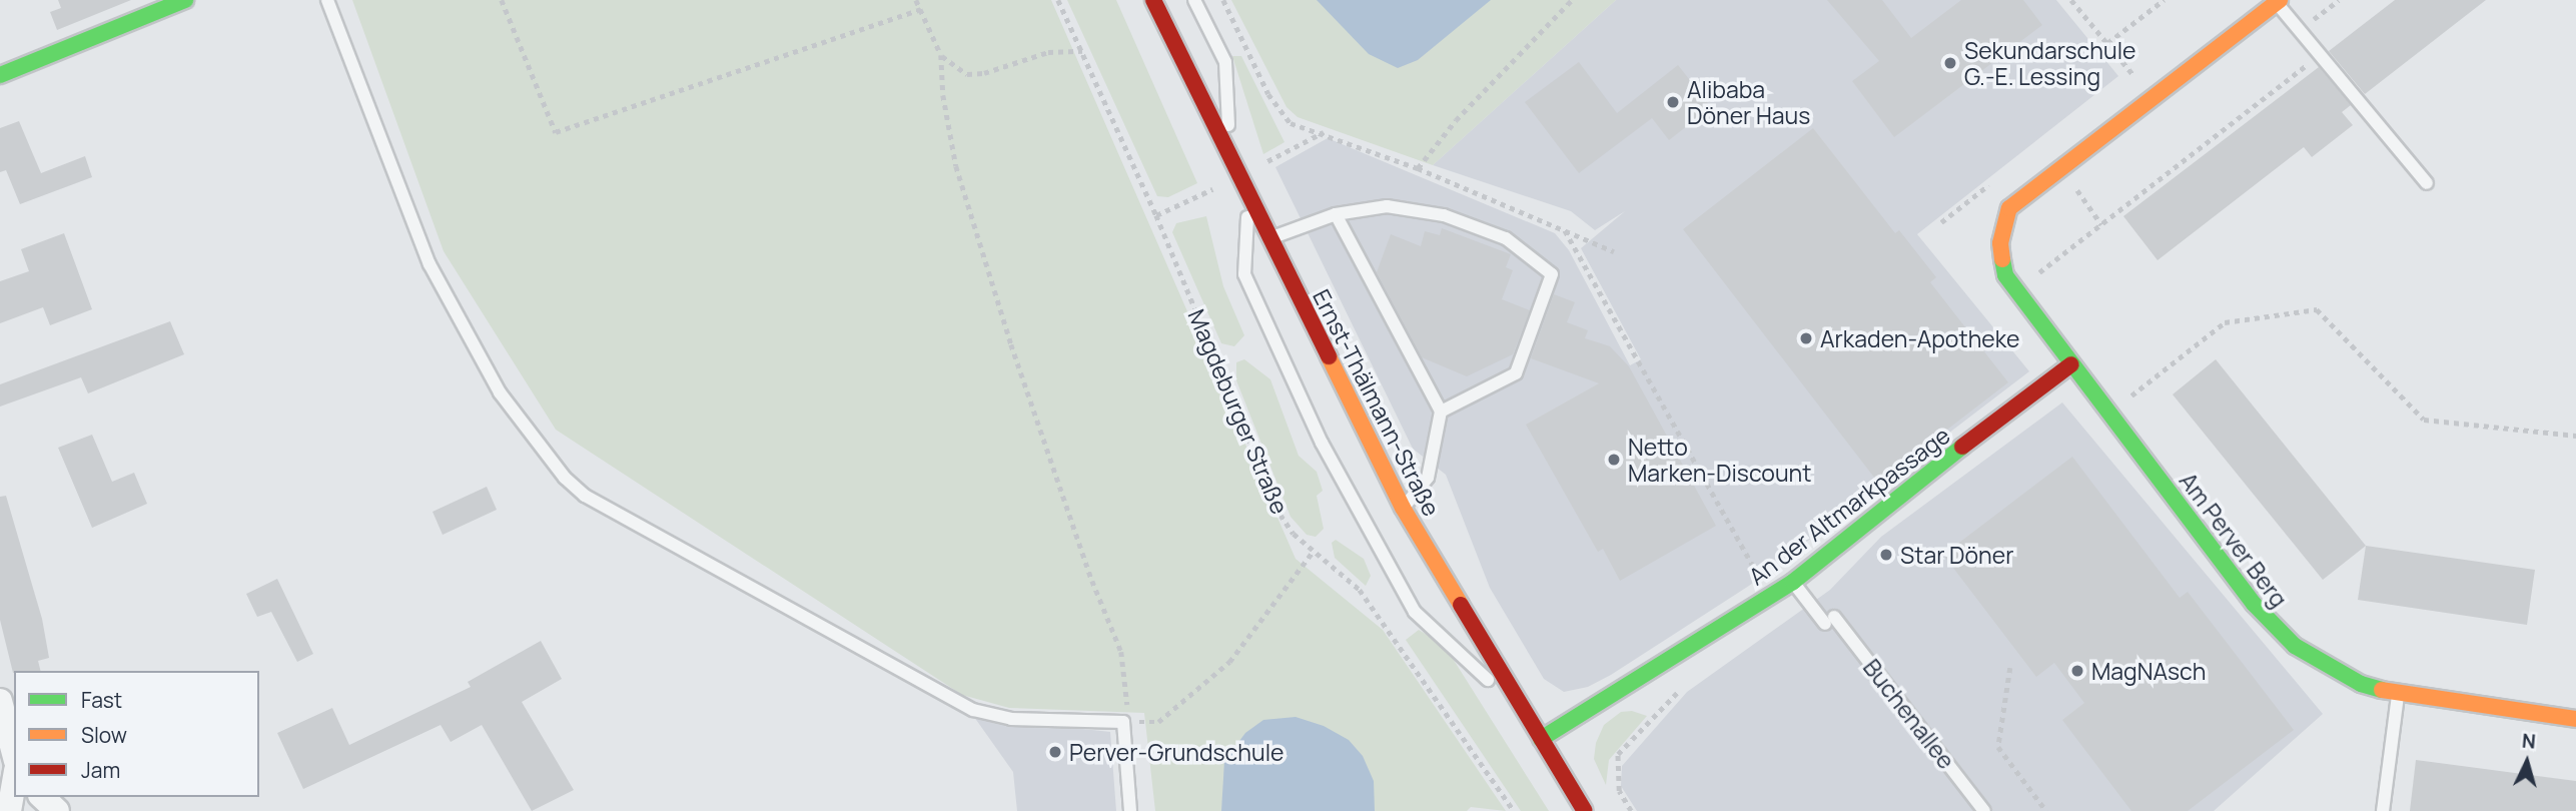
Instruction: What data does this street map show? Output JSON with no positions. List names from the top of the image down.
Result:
{
  "streets": {
    "street": ["Ernst-Thälmann-Straße", "An der Altmarkpassage", "Am Perver Berg"],
    "lane": ["Buchenallee"],
    "path": ["Magdeburger Straße"]
  },
  "crossings": [
    ["Ernst-Thälmann-Straße", "An der Altmarkpassage"],
    ["An der Altmarkpassage", "Am Perver Berg"],
    ["An der Altmarkpassage", "Buchenallee"]
  ],
  "places": [
    "Sekundarschule G.-E. Lessing",
    "Alibaba Döner Haus",
    "Arkaden-Apotheke",
    "Netto Marken-Discount",
    "Star Döner",
    "MagNAsch",
    "Perver-Grundschule"
  ],
  "legend": ["Fast", "Slow", "Jam"],
  "north": "top"
}
